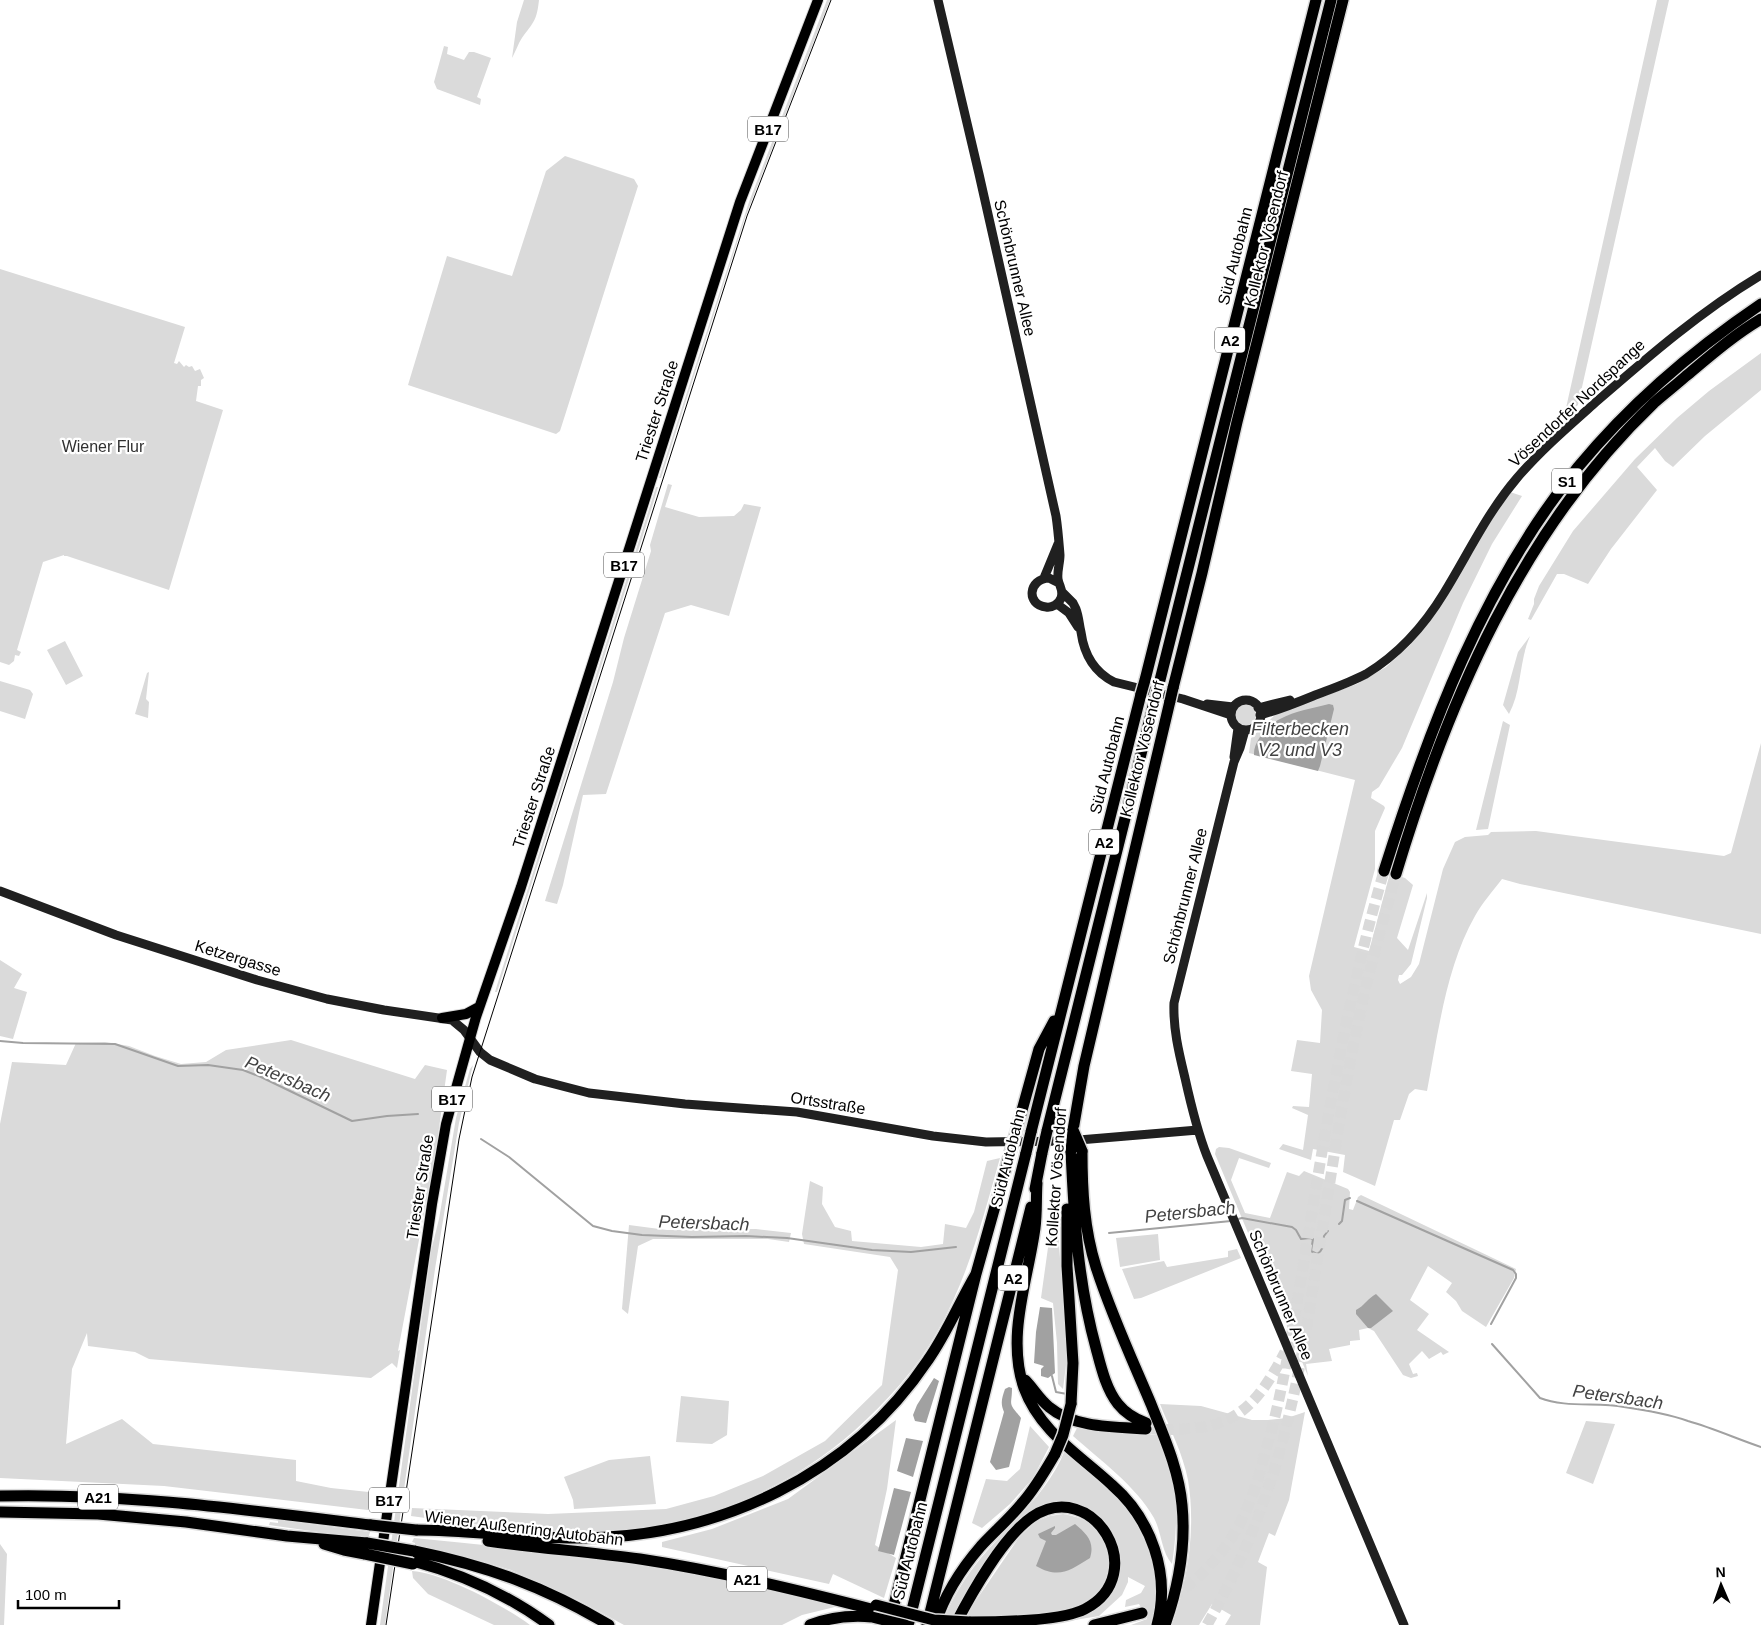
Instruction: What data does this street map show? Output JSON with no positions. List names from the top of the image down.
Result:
{
  "streets": {
    "highway": [
      "Kollektor Vösendorf",
      "Süd Autobahn",
      "A2",
      "S1",
      "A21",
      "Wiener Außenring Autobahn"
    ],
    "main road": [
      "B17",
      "Schönbrunner Allee",
      "Vösendorfer Nordspange",
      "Triester Straße",
      "Ketzergasse",
      "Ortsstraße"
    ]
  },
  "crossings": [
    ["Schönbrunner Allee", "Vösendorfer Nordspange"],
    ["Schönbrunner Allee", "Ortsstraße"],
    ["Triester Straße", "Ketzergasse"],
    ["Triester Straße", "Ortsstraße"],
    ["Ketzergasse", "Ortsstraße"]
  ],
  "water": ["Filterbecken V2 und V3", "Petersbach"],
  "parks": ["Wiener Flur"],
  "scale_bar": "100 m",
  "north": "top"
}
